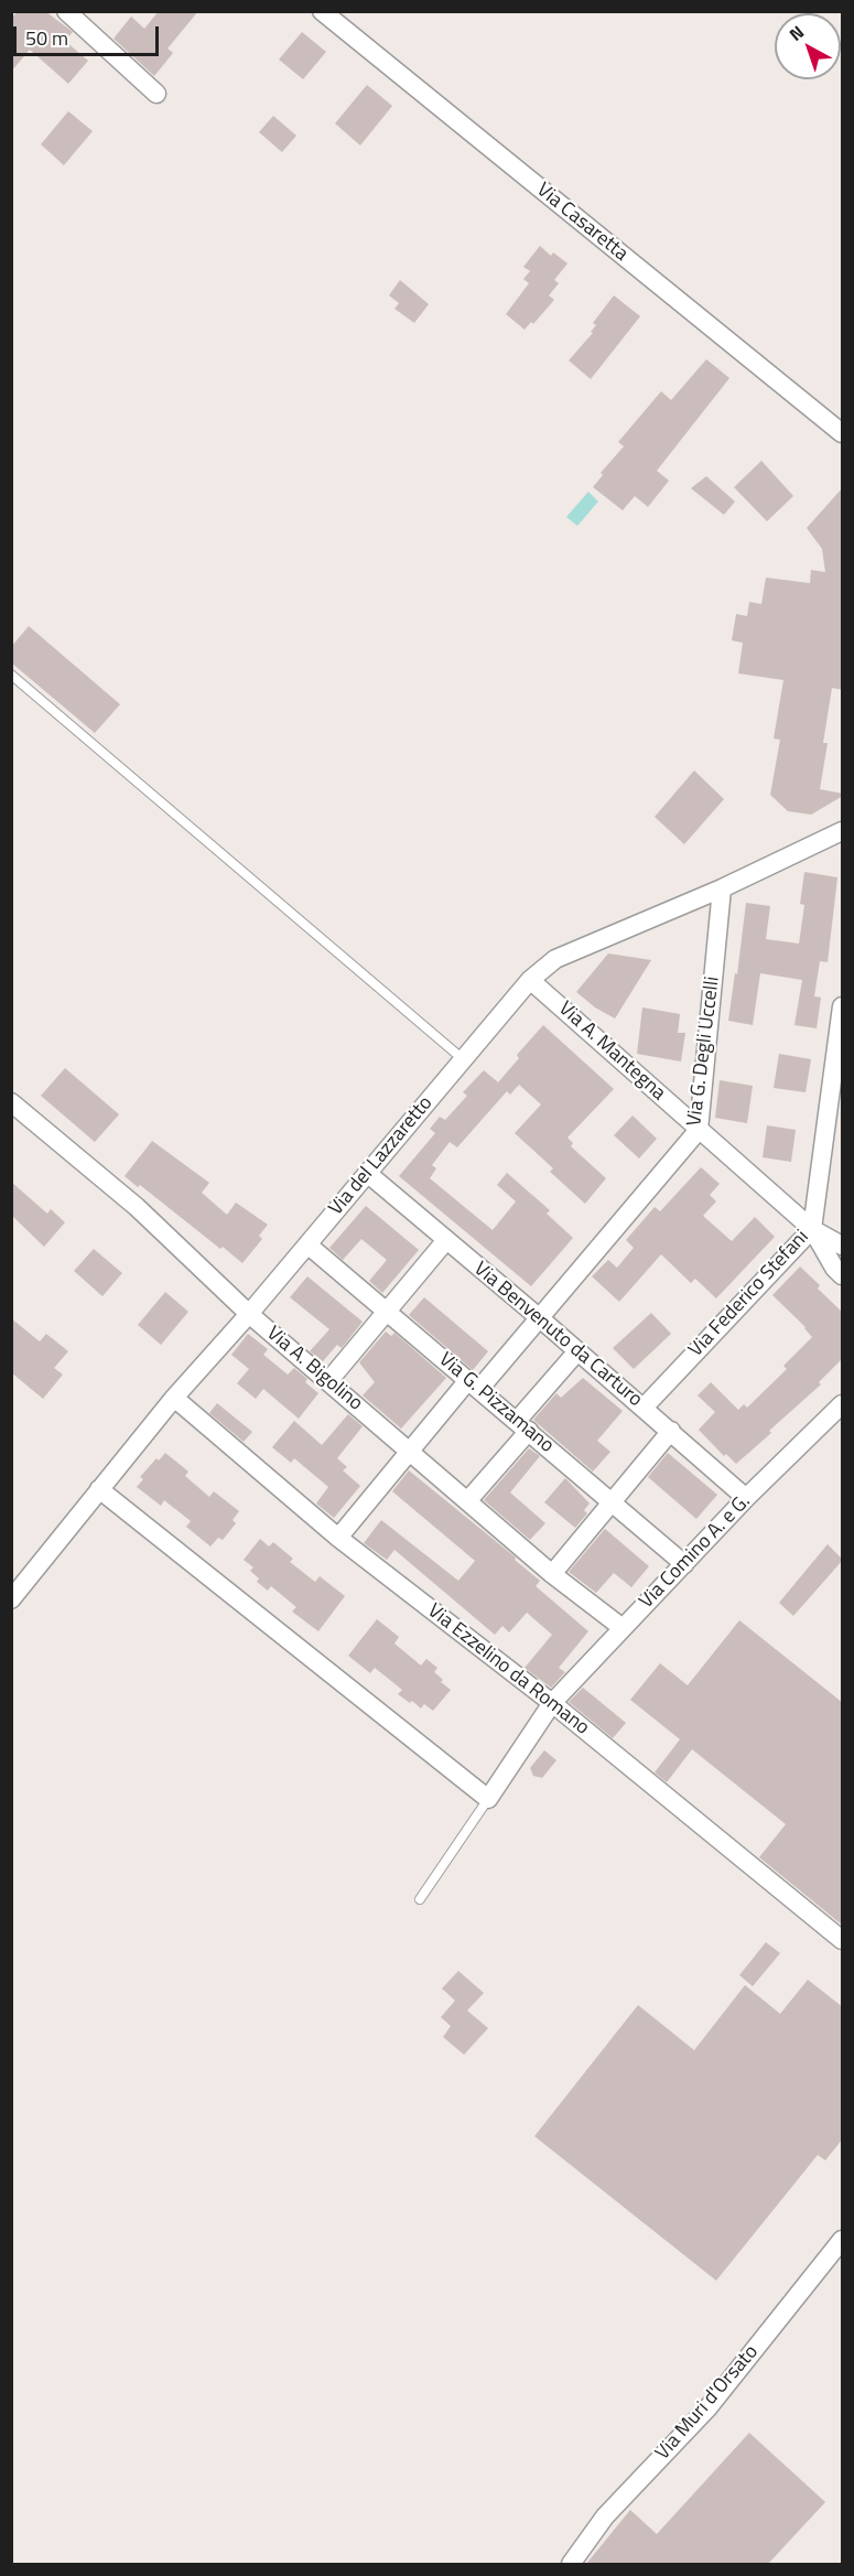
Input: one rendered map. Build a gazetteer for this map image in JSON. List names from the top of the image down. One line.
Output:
{"streets":{"street":["Via Casaretta","Via A. Mantegna","Via G. Degli Uccelli","Via del Lazzaretto","Via Federico Stefani","Via Benvenuto da Carturo","Via A. Bigolino","Via G. Pizzamano","Via Comino A. e G.","Via Ezzelino da Romano","Via Muri d'Orsato"]},"crossings":[["Via A. Mantegna","Via G. Degli Uccelli"],["Via A. Mantegna","Via del Lazzaretto"],["Via A. Mantegna","Via Federico Stefani"],["Via G. Degli Uccelli","Via del Lazzaretto"],["Via G. Degli Uccelli","Via Benvenuto da Carturo"],["Via G. Degli Uccelli","Via A. Bigolino"],["Via G. Degli Uccelli","Via G. Pizzamano"],["Via G. Degli Uccelli","Via Ezzelino da Romano"],["Via del Lazzaretto","Via Benvenuto da Carturo"],["Via del Lazzaretto","Via A. Bigolino"],["Via del Lazzaretto","Via G. Pizzamano"],["Via del Lazzaretto","Via Ezzelino da Romano"],["Via Federico Stefani","Via Benvenuto da Carturo"],["Via Benvenuto da Carturo","Via Comino A. e G."],["Via A. Bigolino","Via Comino A. e G."],["Via G. Pizzamano","Via Comino A. e G."],["Via Comino A. e G.","Via Ezzelino da Romano"]],"scale_bar":"50 m","north":"top left"}
